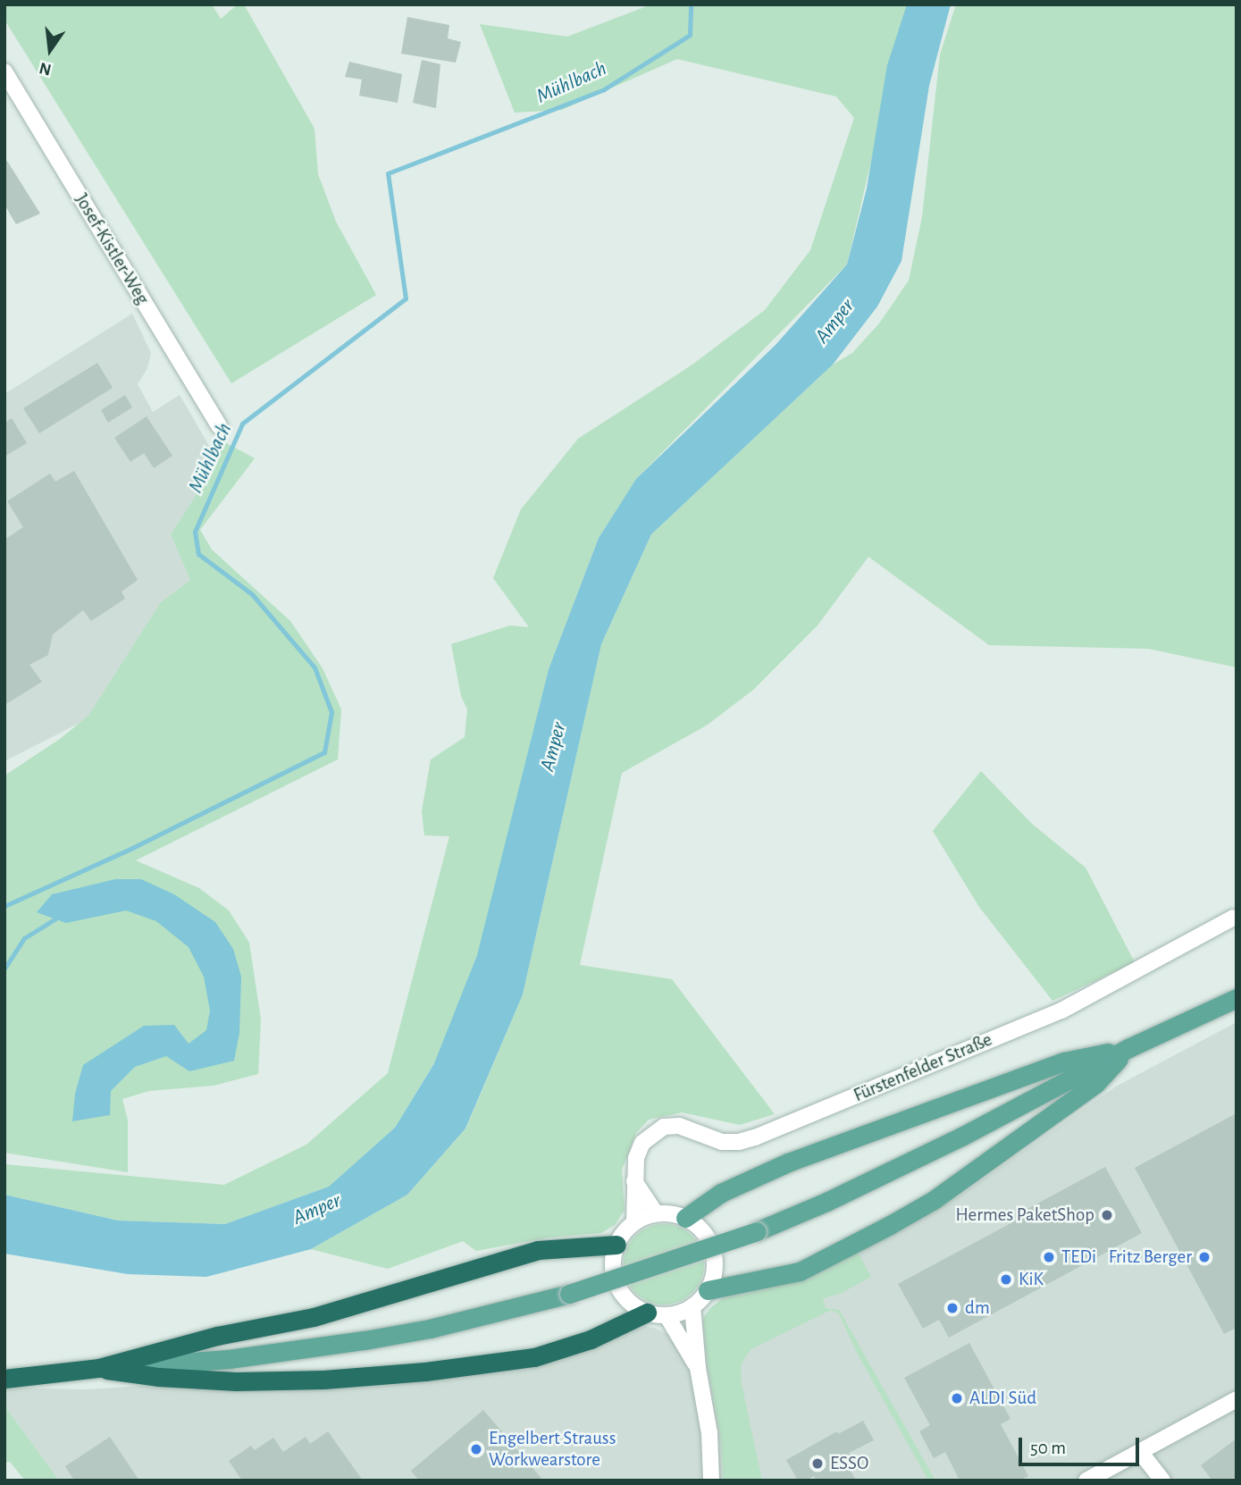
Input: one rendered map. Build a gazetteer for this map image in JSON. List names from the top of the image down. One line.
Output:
{"streets":{"street":["Josef-Kistler-Weg","Fürstenfelder Straße"]},"water":["Mühlbach","Amper"],"places":["Hermes PaketShop","TEDi","Fritz Berger","KiK","dm","ALDI Süd","Engelbert Strauss Workwearstore","ESSO"],"scale_bar":"50 m","north":"bottom"}
